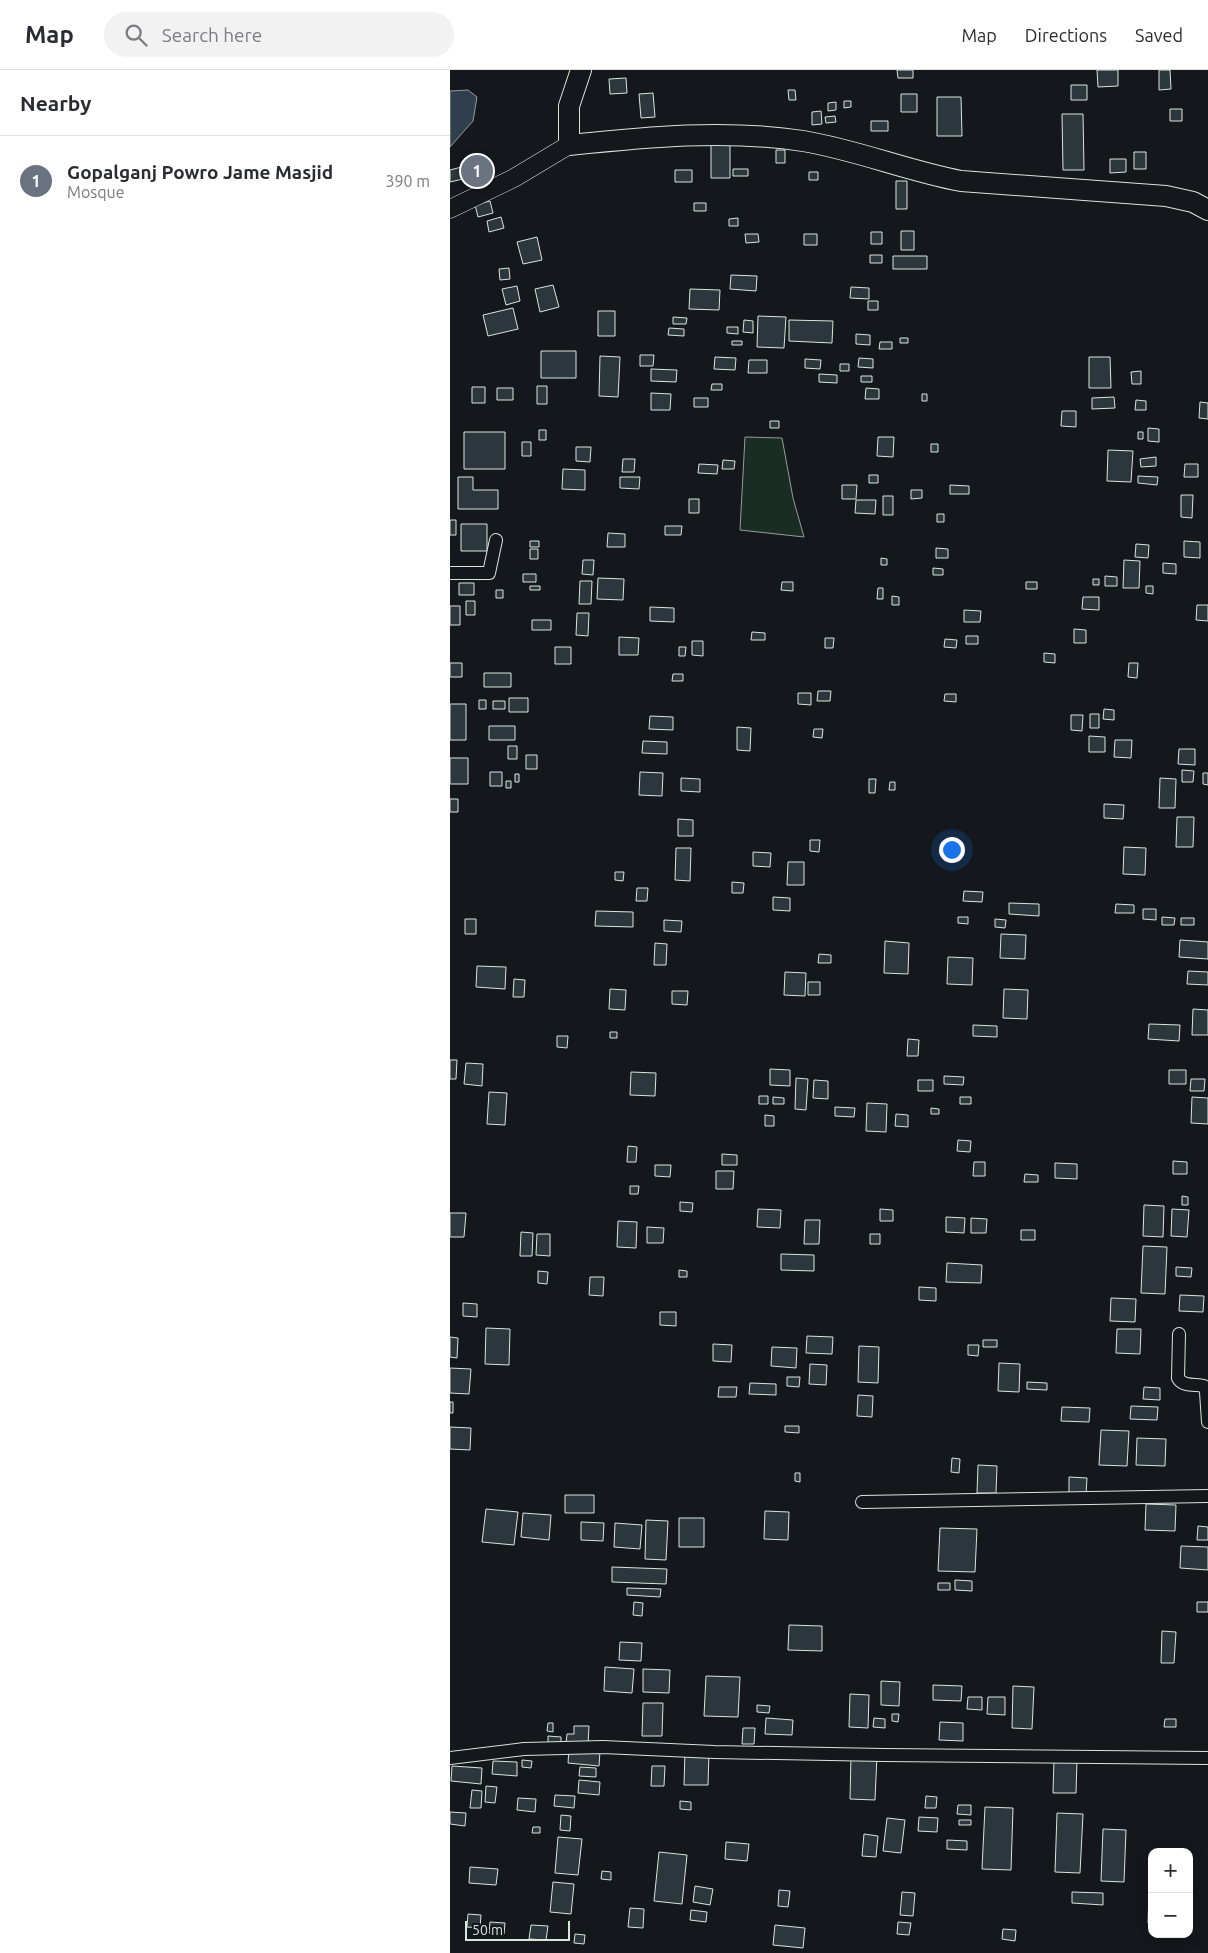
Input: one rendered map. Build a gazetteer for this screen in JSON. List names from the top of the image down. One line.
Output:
{"scale_bar":"50 m","page":{"header":"Map","search":"Search here","nav":["Map","Directions","Saved"],"heading":"Nearby","list":[{"mark":"1","name":"Gopalganj Powro Jame Masjid","note":"Mosque","value":"390 m"}],"pins":"1","map_buttons":["+","−"],"scale":"50 m"}}
